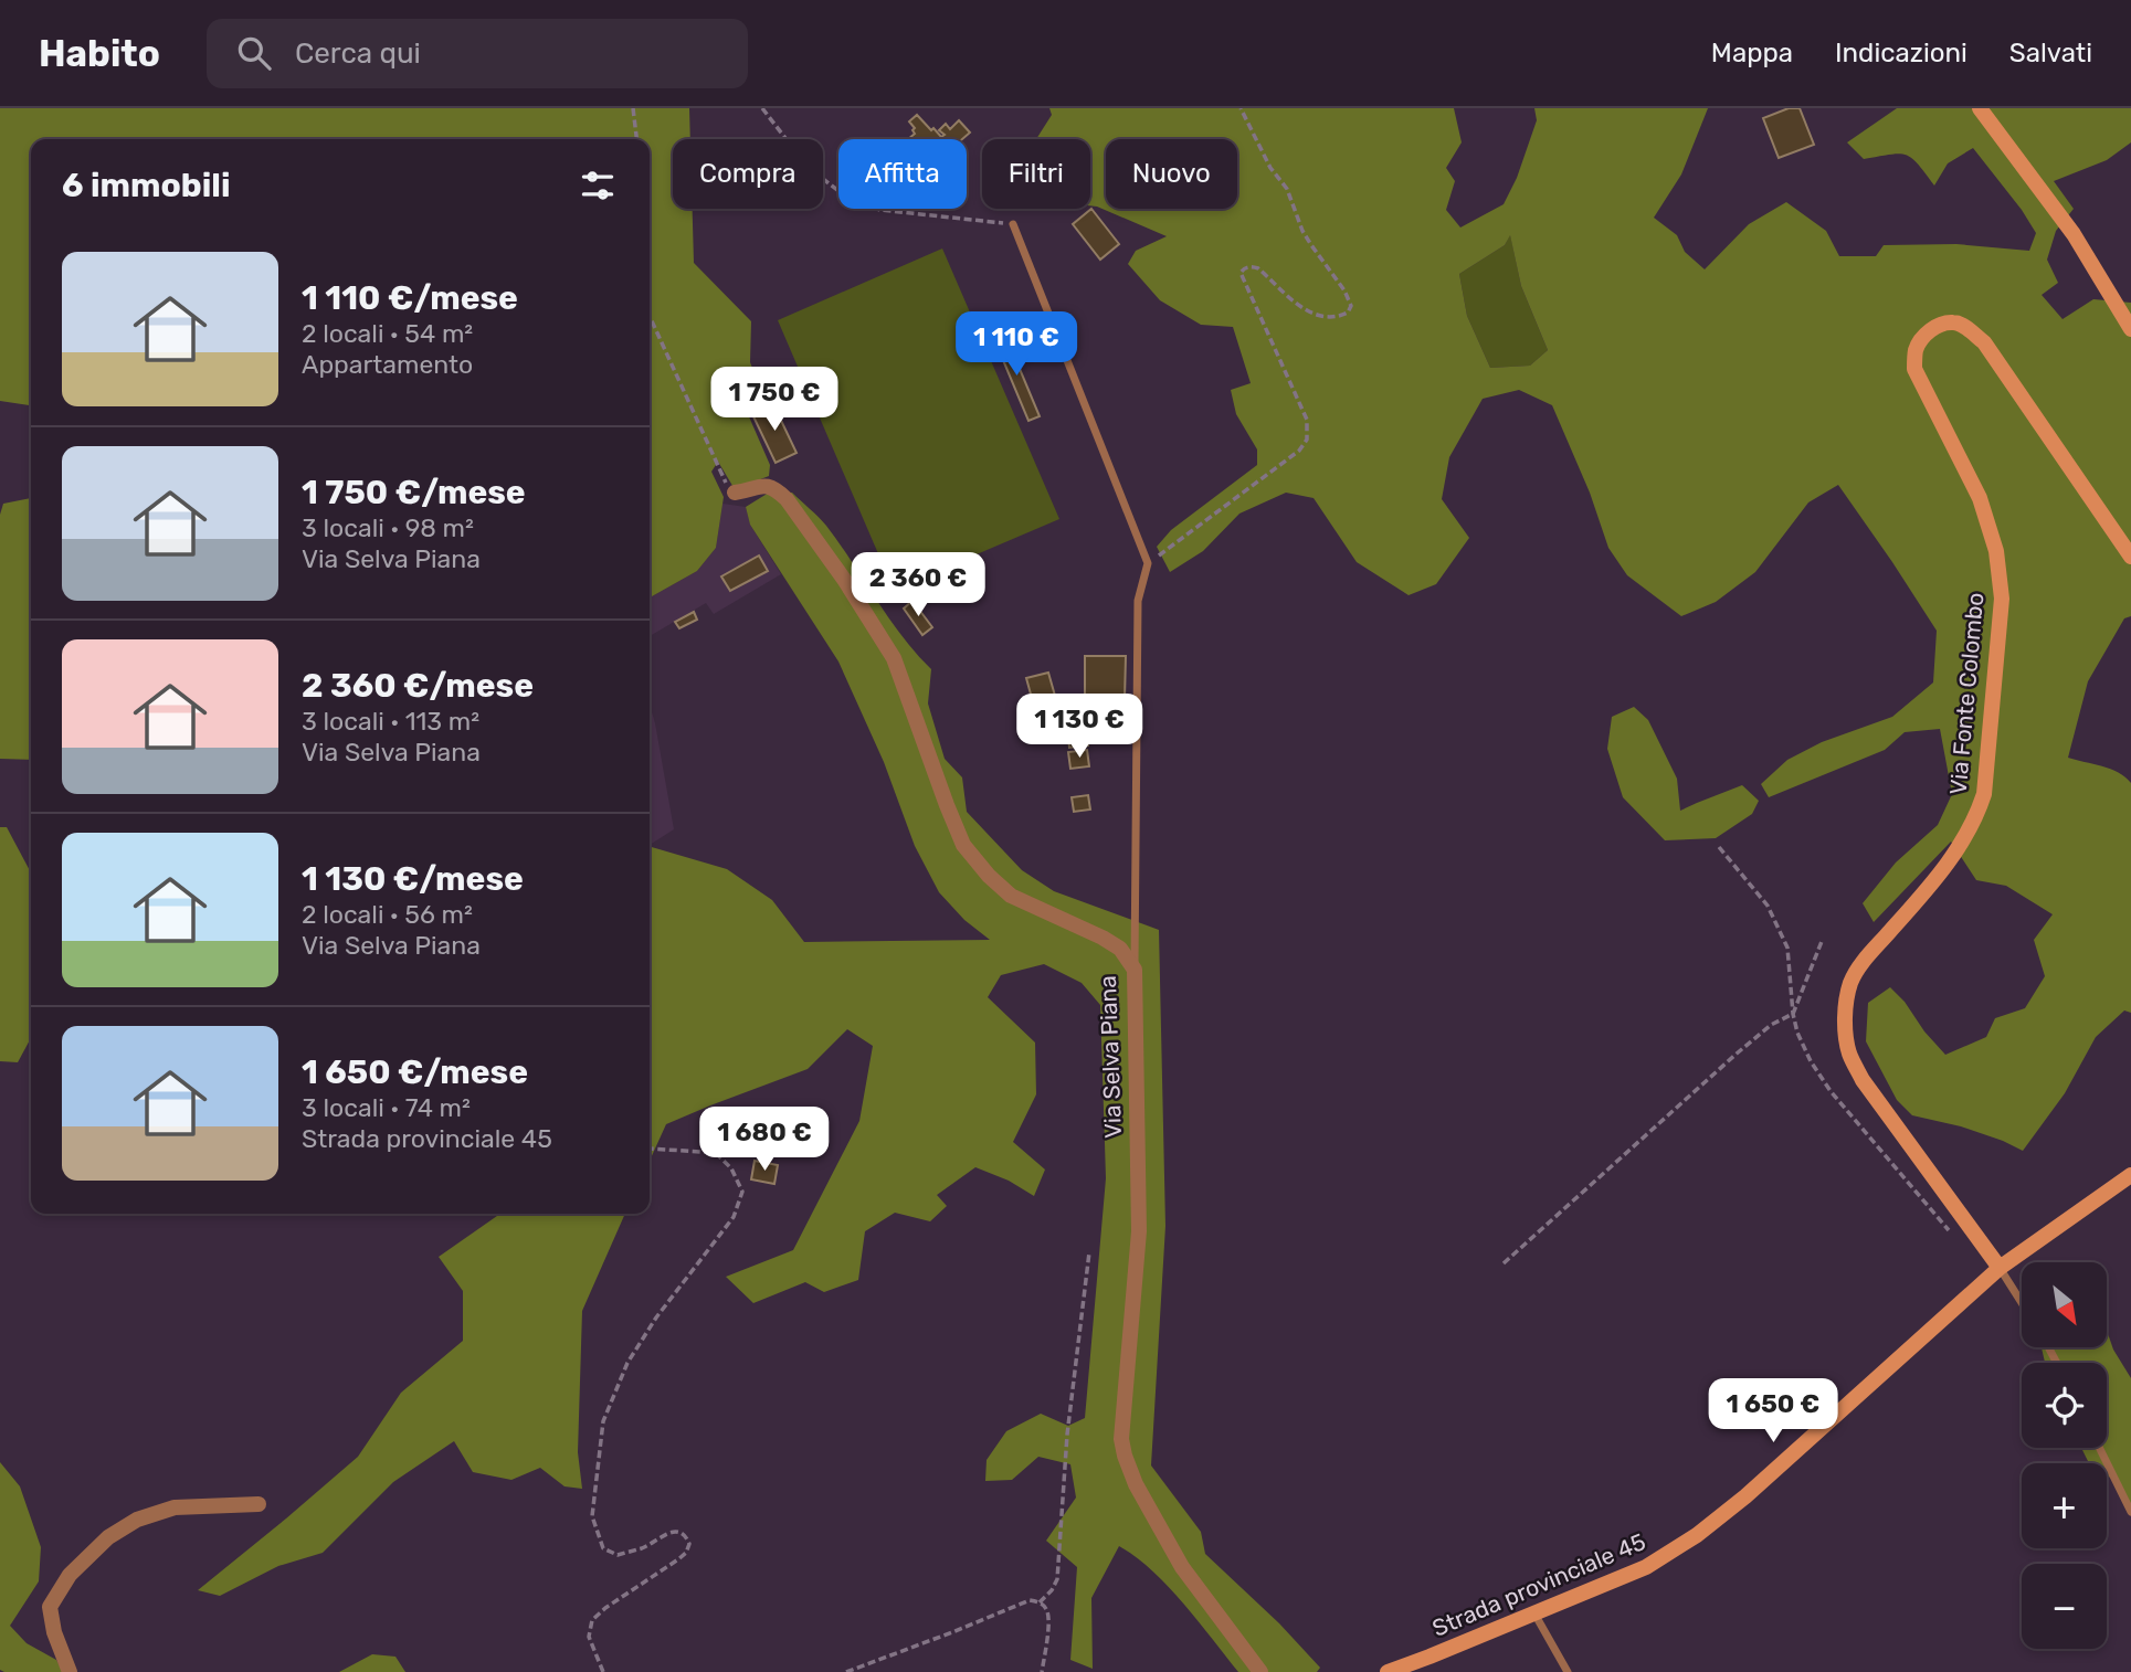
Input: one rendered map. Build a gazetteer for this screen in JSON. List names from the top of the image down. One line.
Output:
{"streets":{"street":["Via Fonte Colombo","Via Selva Piana","Strada provinciale 45"]},"crossings":[["Via Fonte Colombo","Strada provinciale 45"]],"north":"bottom right","page":{"header":"Habito","search":"Cerca qui","nav":["Mappa","Indicazioni","Salvati"],"chip":["Compra","Affitta","Filtri","Nuovo"],"heading":"6 immobili","list":[{"name":"1 110 €/mese","note":"2 locali · 54 m² · Appartamento"},{"name":"1 750 €/mese","note":"3 locali · 98 m² · Via Selva Piana"},{"name":"2 360 €/mese","note":"3 locali · 113 m² · Via Selva Piana"},{"name":"1 130 €/mese","note":"2 locali · 56 m² · Via Selva Piana"},{"name":"1 650 €/mese","note":"3 locali · 74 m² · Strada provinciale 45"}],"price":["1 110 €","1 750 €","2 360 €","1 130 €","1 680 €","1 650 €"],"map_buttons":["+","−"]}}
